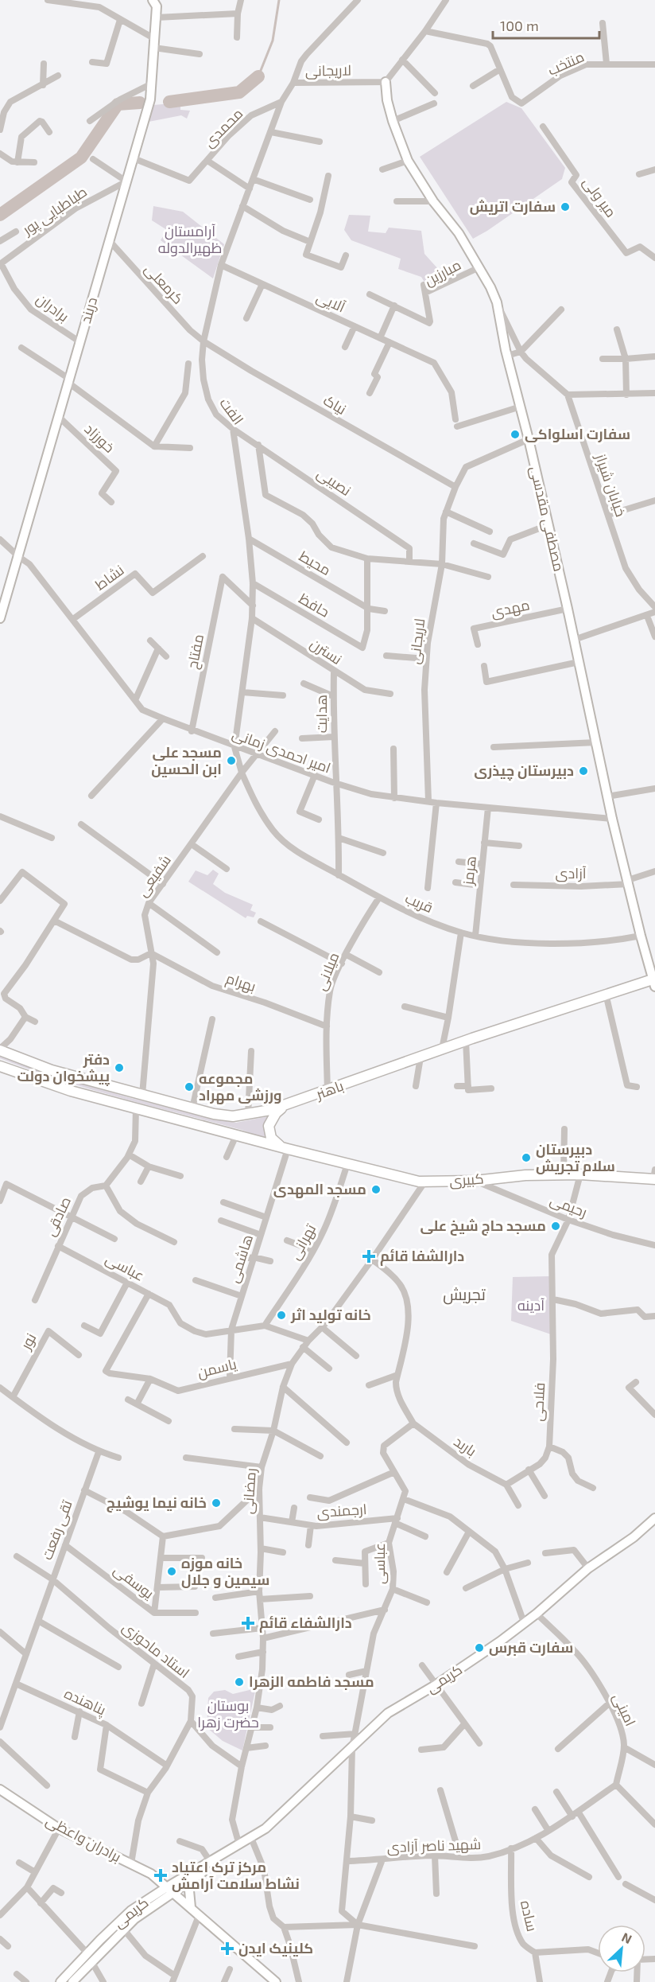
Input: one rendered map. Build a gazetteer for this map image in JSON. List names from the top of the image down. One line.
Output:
{"streets":{"main road":["دربند","مصطفی مقدسی","باهنر","کبیری","کریمی","برادران واعظی"],"street":["منتخب","لاریجانی","محمدی","میر ولی","طباطبایی پور","مبارزین","کرمعلی","آلایی","برادران","نیاک","الفت","خورزاد","نصیبی","خیابان شیراز","محیط","نشاط","حافظ","مهدی","مفتاح","نسترن","هدایت","امیر احمدی زمانی","هرمز","آزادی","شفیعی","قریب","میلانی","بهرام","رحیمی","صادقی","تهرانی","هاشمی","عباسی","نور","یاسمن","فلاحی","باربد","رمضانی","ارجمندی","تقی رفعت","یوسفی","استاد ماحوزی","پناهنده","امینی","شهید ناصر آزادی","ساده"]},"crossings":[["لاریجانی","محمدی"],["لاریجانی","نیاک"],["لاریجانی","الفت"],["لاریجانی","مصطفی مقدسی"],["لاریجانی","امیر احمدی زمانی"],["محمدی","دربند"],["محمدی","الفت"],["طباطبایی پور","برادران"],["طباطبایی پور","دربند"],["مبارزین","مصطفی مقدسی"],["کرمعلی","دربند"],["کرمعلی","نیاک"],["کرمعلی","الفت"],["آلایی","الفت"],["برادران","دربند"],["دربند","خورزاد"],["دربند","امیر احمدی زمانی"],["نیاک","الفت"],["الفت","نصیبی"],["الفت","محیط"],["الفت","حافظ"],["الفت","مفتاح"],["الفت","نسترن"],["الفت","امیر احمدی زمانی"],["مصطفی مقدسی","مهدی"],["مصطفی مقدسی","امیر احمدی زمانی"],["مصطفی مقدسی","آزادی"],["مصطفی مقدسی","قریب"],["مصطفی مقدسی","باهنر"],["محیط","حافظ"],["نشاط","امیر احمدی زمانی"],["مفتاح","امیر احمدی زمانی"],["نسترن","هدایت"],["هدایت","امیر احمدی زمانی"],["هدایت","قریب"],["امیر احمدی زمانی","هرمز"],["امیر احمدی زمانی","شفیعی"],["هرمز","قریب"],["شفیعی","قریب"],["شفیعی","بهرام"],["شفیعی","باهنر"],["قریب","میلانی"],["میلانی","بهرام"],["میلانی","باهنر"],["کبیری","رحیمی"],["کبیری","تهرانی"],["کبیری","هاشمی"],["کبیری","فلاحی"],["کبیری","رمضانی"],["رحیمی","فلاحی"],["صادقی","عباسی"],["تهرانی","عباسی"],["هاشمی","عباسی"],["هاشمی","یاسمن"],["عباسی","یاسمن"],["عباسی","رمضانی"],["عباسی","ارجمندی"],["عباسی","کریمی"],["عباسی","شهید ناصر آزادی"],["یاسمن","رمضانی"],["رمضانی","ارجمندی"],["رمضانی","کریمی"],["تقی رفعت","یوسفی"],["تقی رفعت","استاد ماحوزی"],["تقی رفعت","پناهنده"],["استاد ماحوزی","پناهنده"],["استاد ماحوزی","برادران واعظی"],["کریمی","امینی"],["کریمی","برادران واعظی"],["امینی","شهید ناصر آزادی"],["شهید ناصر آزادی","ساده"]],"districts":["تجریش"],"parks":["آرامستان ظهیرالدوله","آدینه","بوستان حضرت زهرا"],"places":{"other":["سفارت اتریش","سفارت اسلواکی","مسجد علی ابن الحسین","دبیرستان چیذری","دفتر پیشخوان دولت","مجموعه ورزشی مهراد","دبیرستان سلام تجریش","مسجد المهدی","مسجد حاج شیخ علی","خانه تولید اثر","خانه نیما یوشیج","خانه موزه سیمین و جلال","سفارت قبرس","مسجد فاطمه الزهرا"],"health":["دارالشفا قائم","دارالشفاء قائم","مرکز ترک اعتیاد نشاط سلامت آرامش","کلینیک ایدن"]},"scale_bar":"100 m","north":"top right"}
